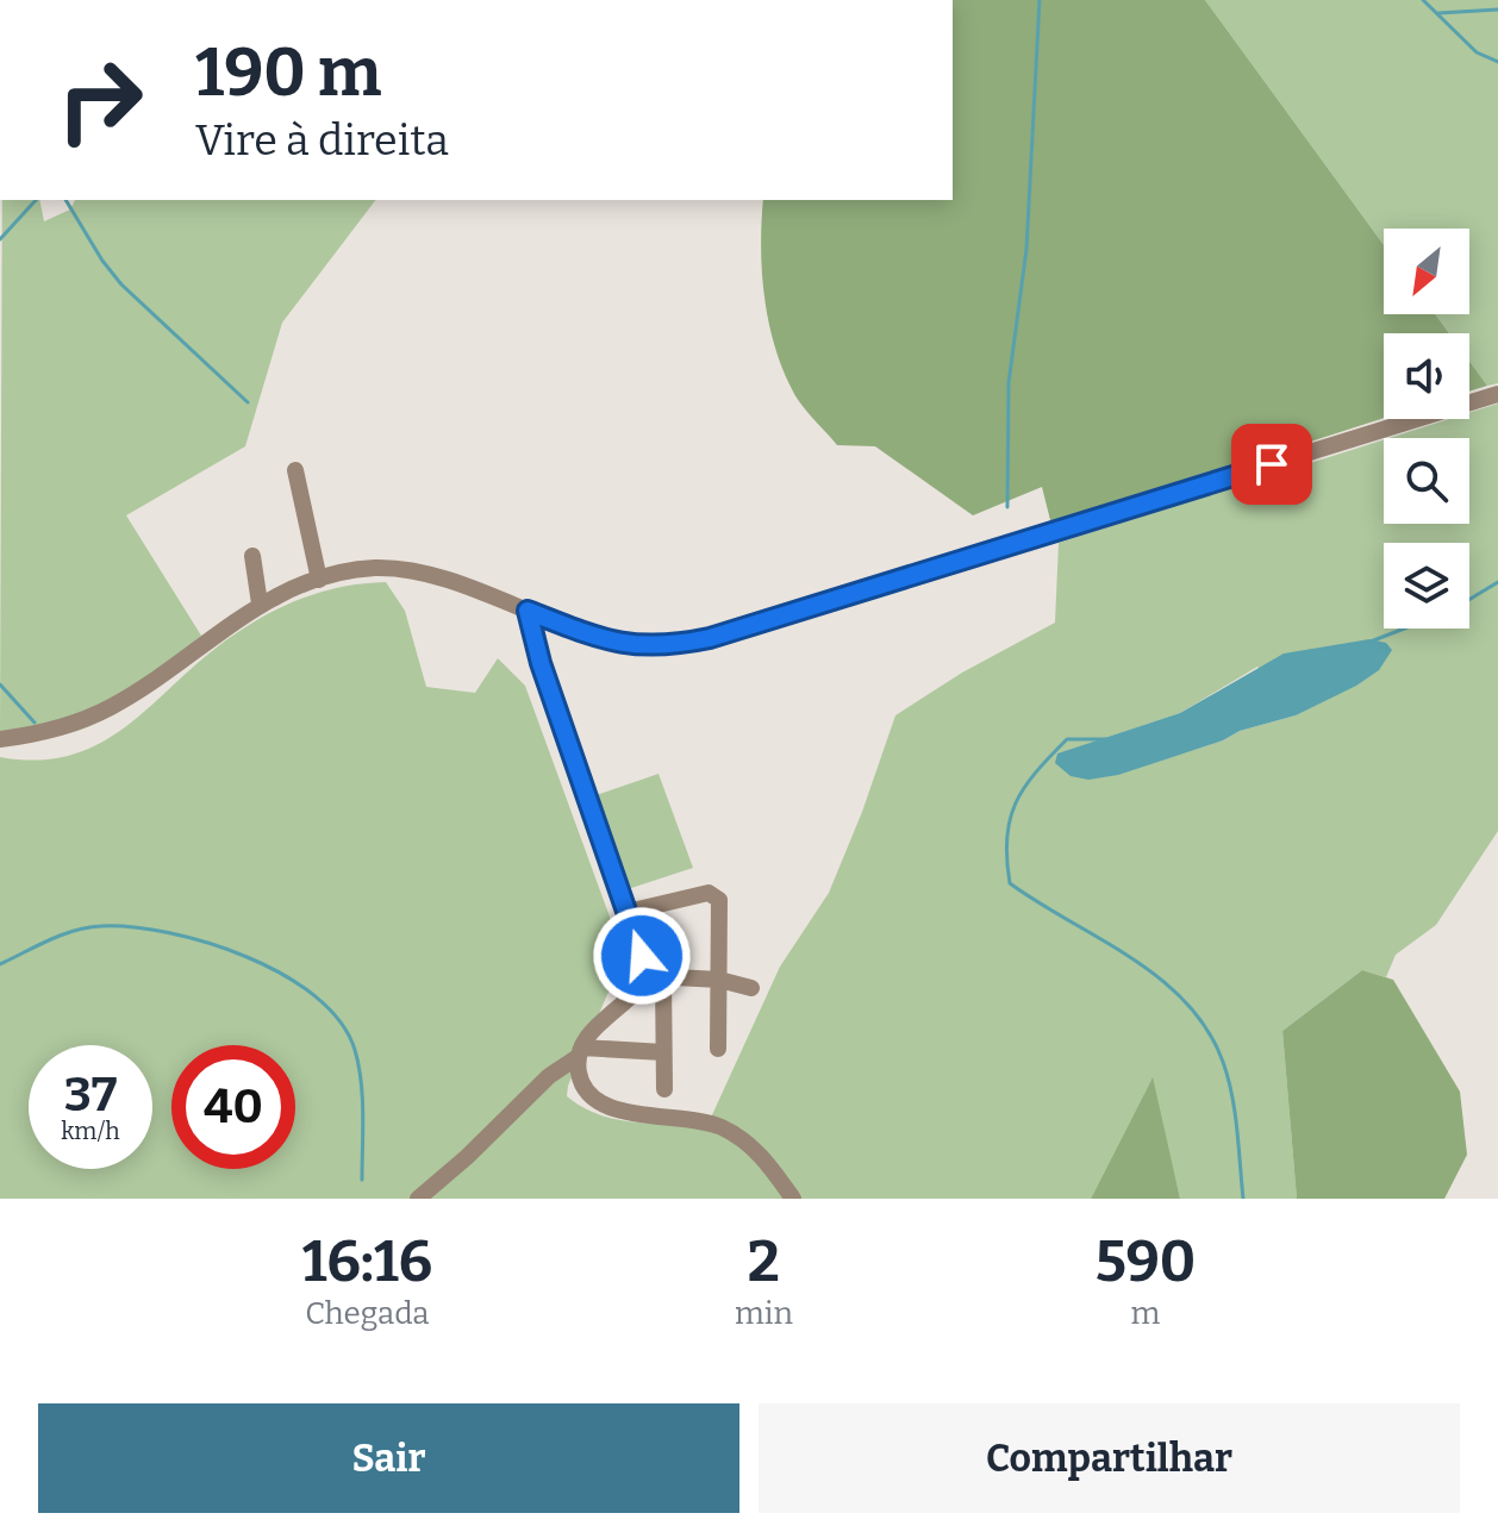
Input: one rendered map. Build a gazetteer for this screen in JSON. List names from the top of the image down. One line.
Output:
{"north":"bottom left","page":{"turn":["190 m","Vire à direita"],"speed":"37 km/h","limit":"40","eta":["16:16","Chegada","2","min","590","m"],"buttons":["Sair","Compartilhar"]}}
